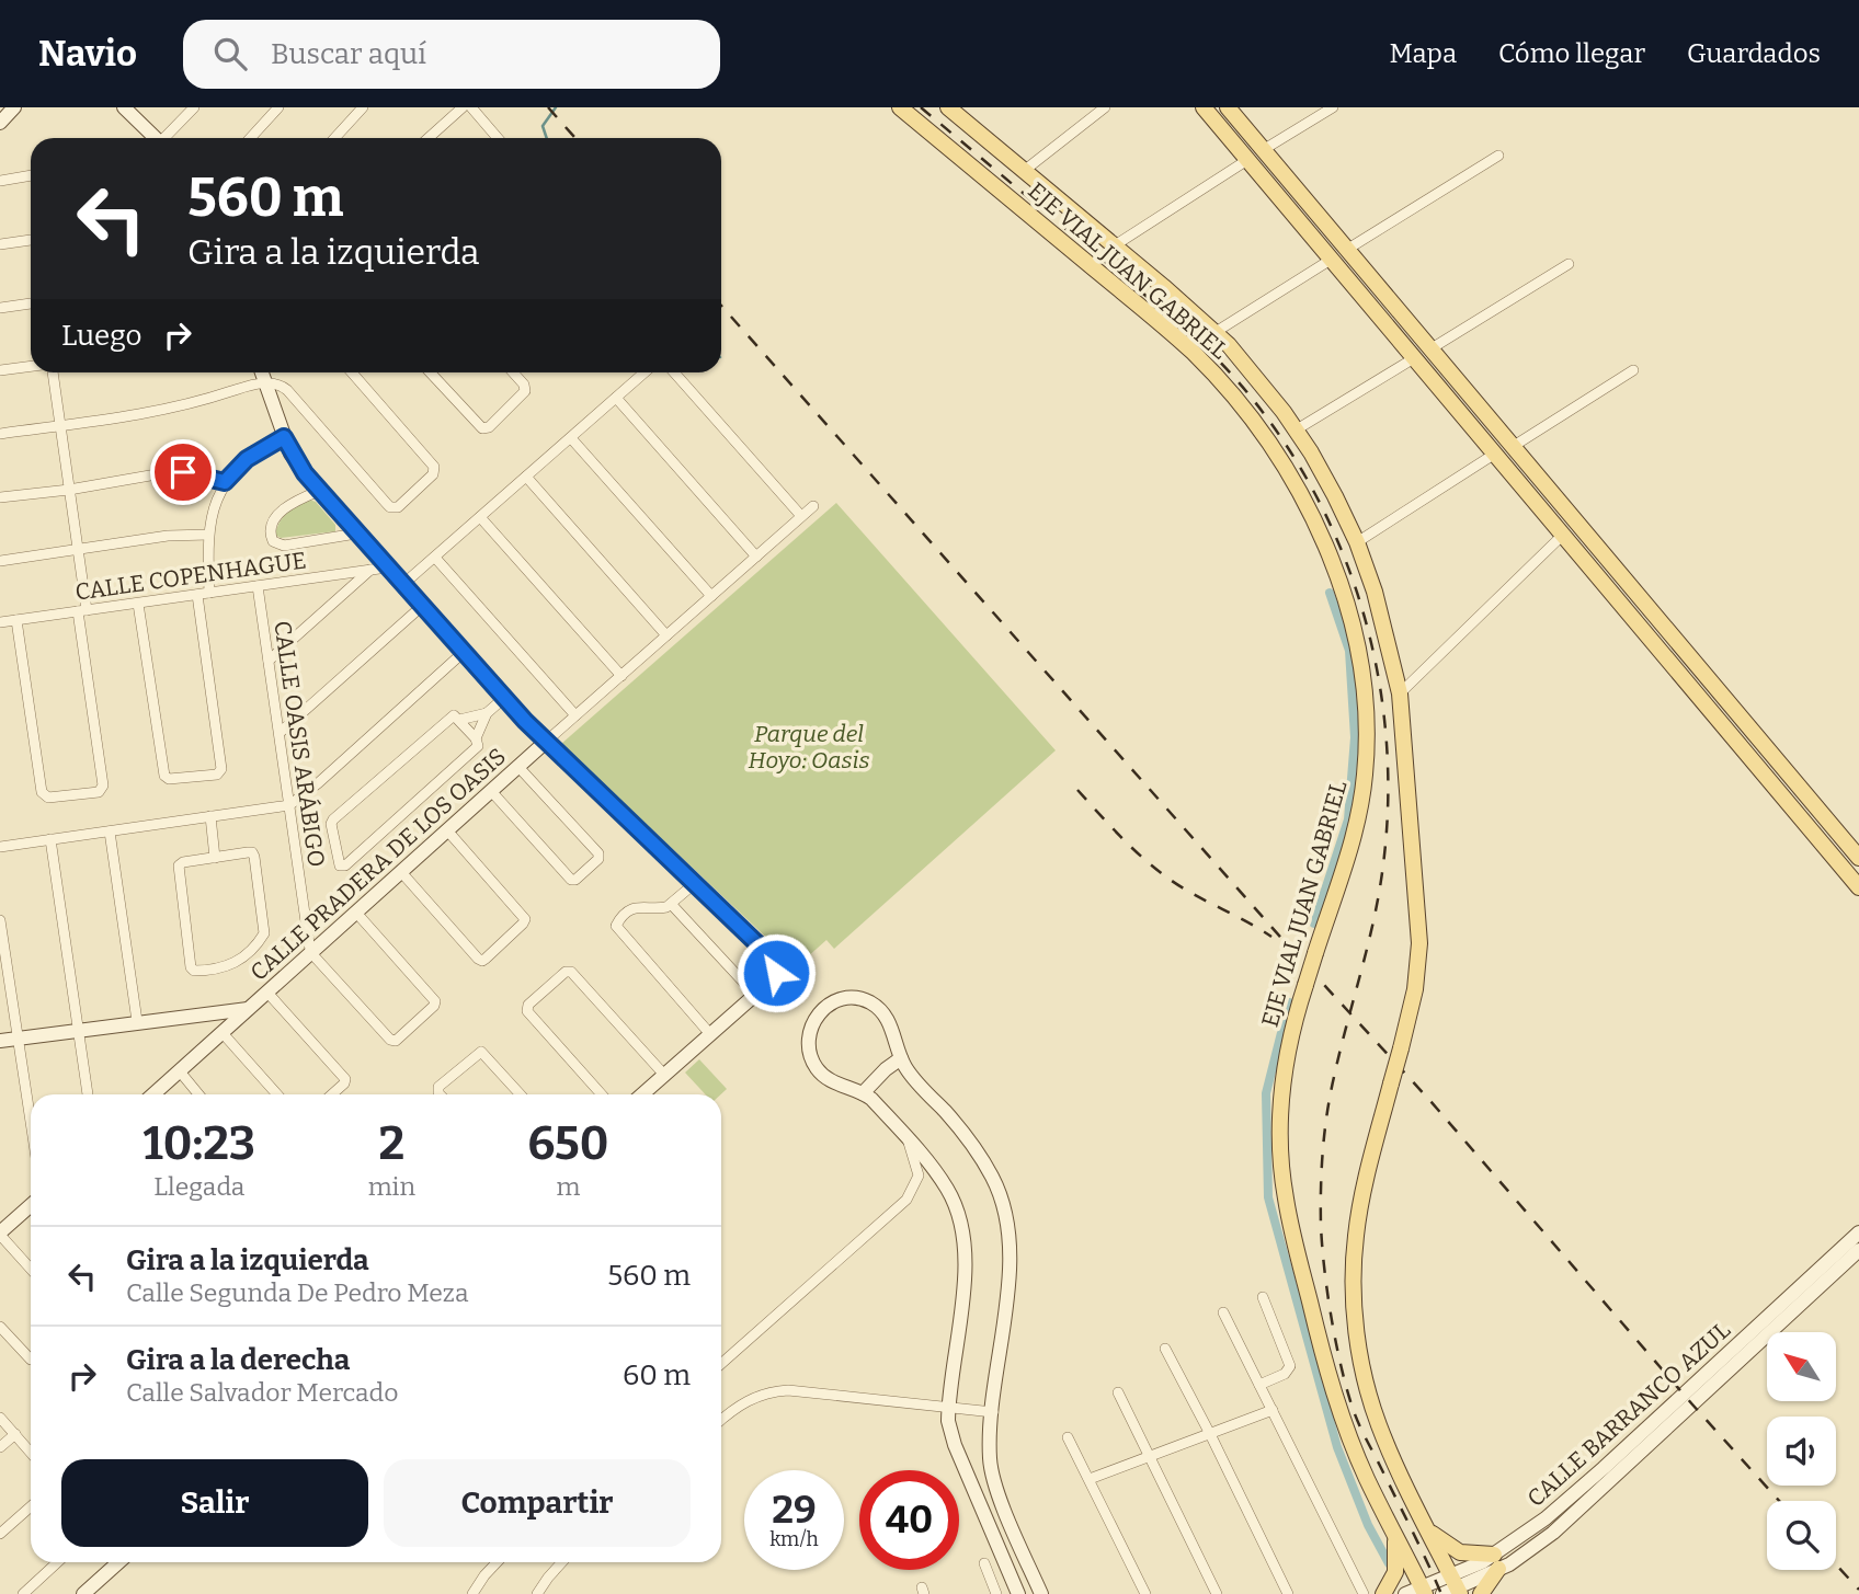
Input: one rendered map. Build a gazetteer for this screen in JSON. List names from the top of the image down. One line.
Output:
{"streets":{"main road":["EJE VIAL JUAN GABRIEL"],"street":["CALLE COPENHAGUE","CALLE OASIS ARÁBIGO","CALLE PRADERA DE LOS OASIS","CALLE BARRANCO AZUL"]},"crossings":[["EJE VIAL JUAN GABRIEL","CALLE BARRANCO AZUL"],["CALLE COPENHAGUE","CALLE OASIS ARÁBIGO"],["CALLE OASIS ARÁBIGO","CALLE PRADERA DE LOS OASIS"]],"parks":["Parque del Hoyo: Oasis"],"north":"top left","page":{"header":"Navio","search":"Buscar aquí","nav":["Mapa","Cómo llegar","Guardados"],"turn":["560 m","Gira a la izquierda"],"then":"Luego","eta":["10:23","Llegada","2","min","650","m"],"list":[{"name":"Gira a la izquierda","note":"Calle Segunda De Pedro Meza","value":"560 m"},{"name":"Gira a la derecha","note":"Calle Salvador Mercado","value":"60 m"}],"buttons":["Salir","Compartir"],"speed":"29 km/h","limit":"40"}}
